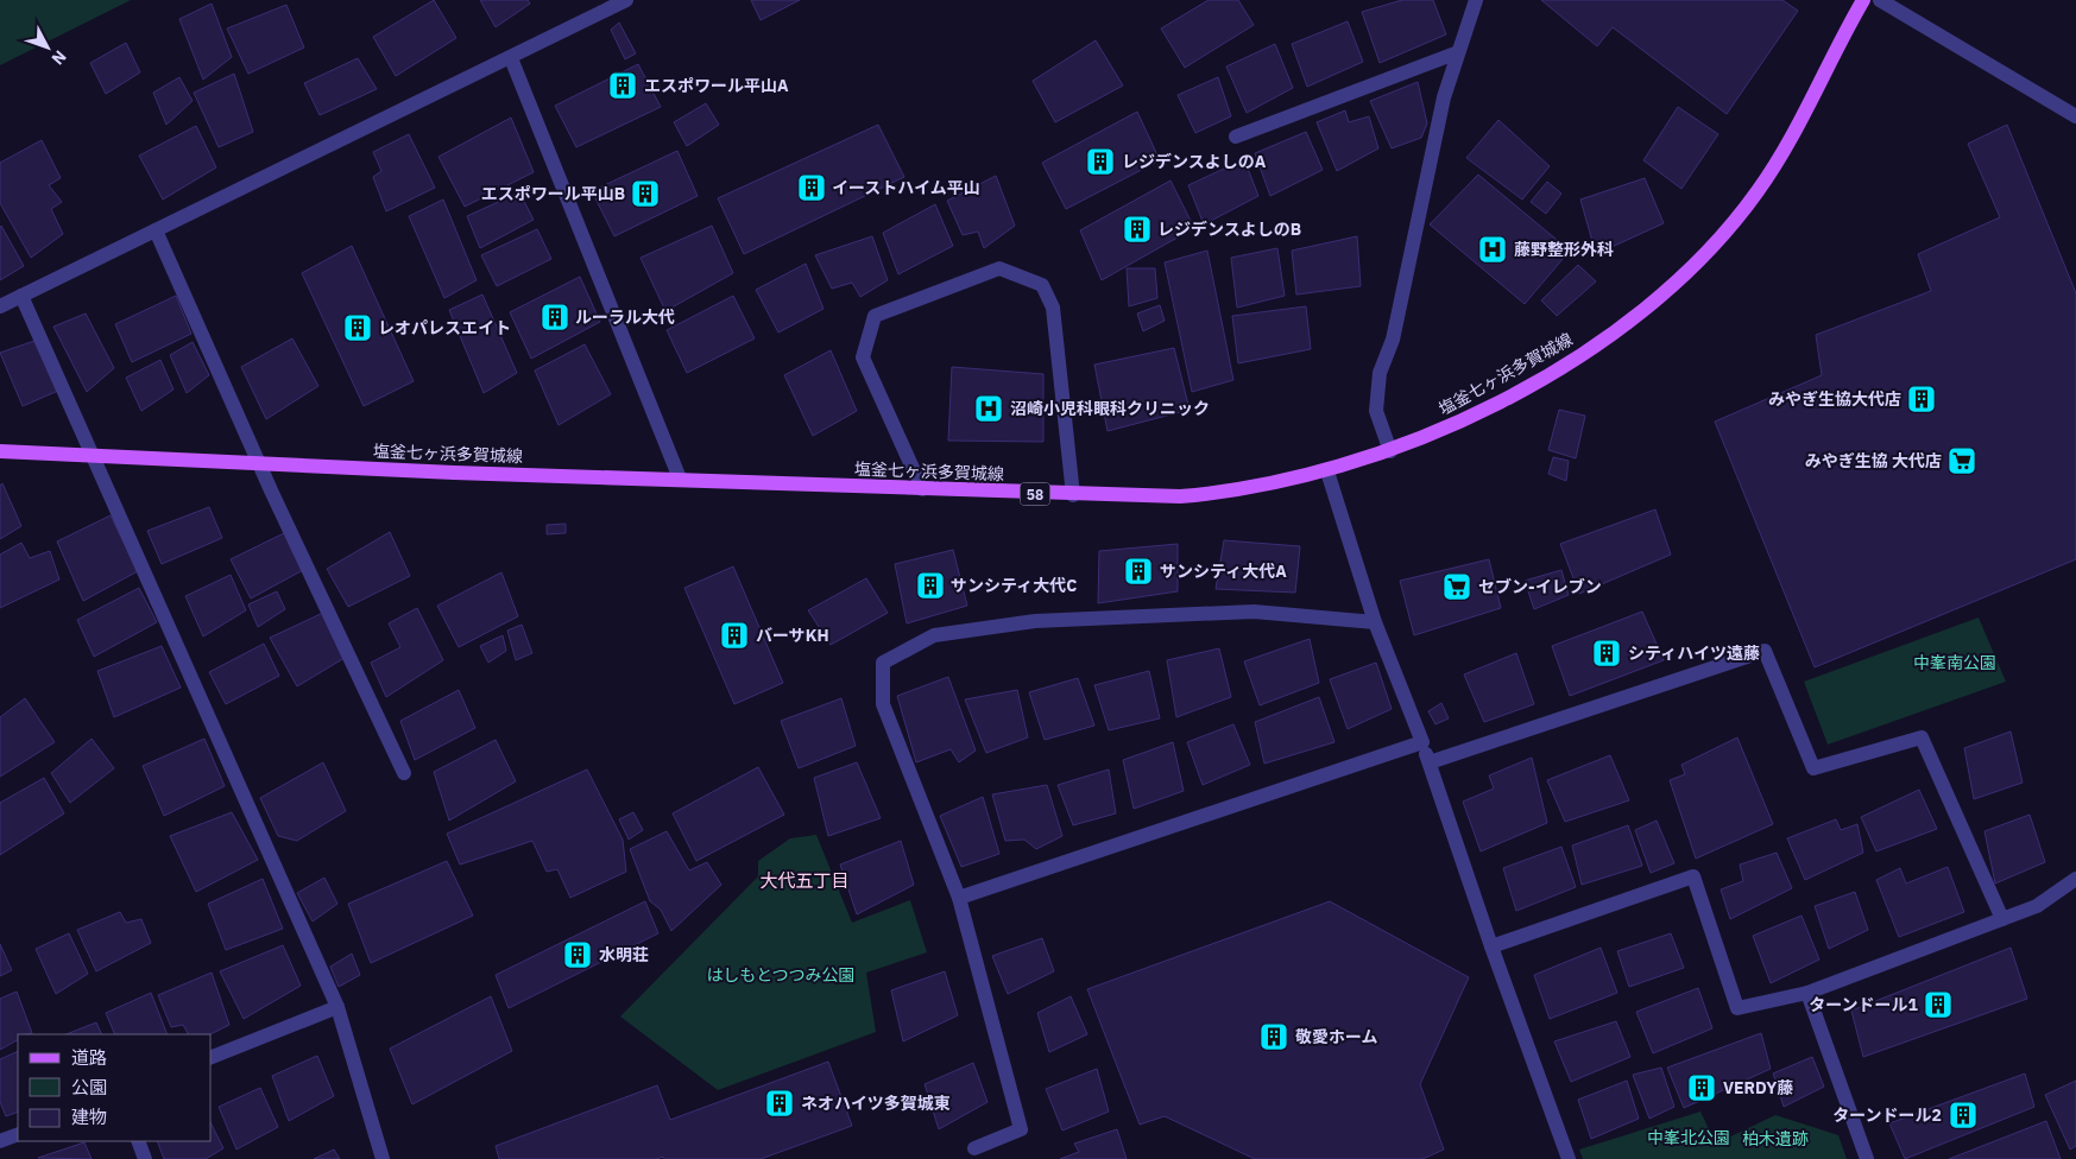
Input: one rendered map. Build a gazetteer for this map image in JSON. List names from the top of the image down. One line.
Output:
{"streets":{"main road":["塩釜七ヶ浜多賀城線","58"]},"districts":["大代五丁目"],"parks":["中峯南公園","はしもとつつみ公園","中峯北公園","柏木遺跡"],"places":{"building":["エスポワール平山A","レジデンスよしのA","イーストハイム平山","エスポワール平山B","レジデンスよしのB","ルーラル大代","レオパレスエイト","みやぎ生協大代店","サンシティ大代A","サンシティ大代C","バーサKH","シティハイツ遠藤","水明荘","ターンドール1","敬愛ホーム","VERDY藤","ネオハイツ多賀城東","ターンドール2"],"hospital":["藤野整形外科","沼崎小児科眼科クリニック"],"supermarket":["みやぎ生協 大代店","セブン-イレブン"]},"legend":["道路","公園","建物"],"north":"bottom right"}
